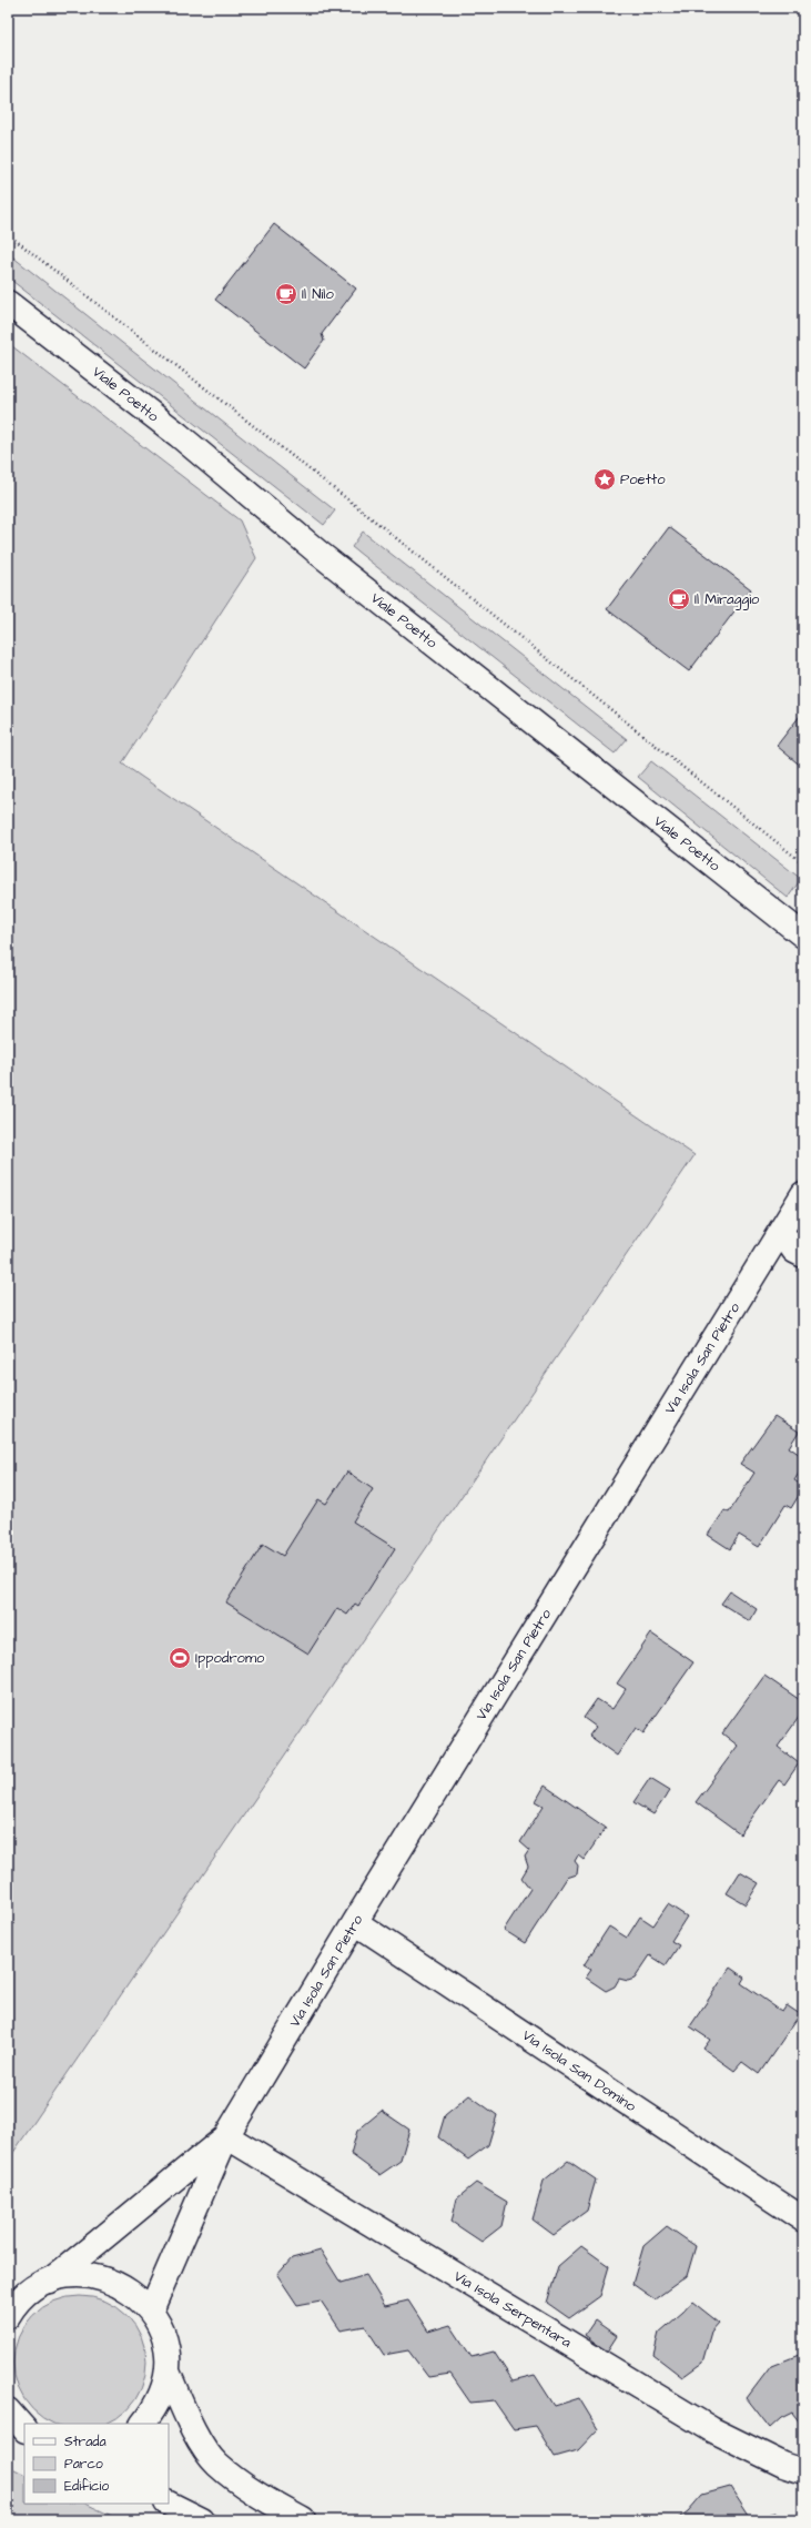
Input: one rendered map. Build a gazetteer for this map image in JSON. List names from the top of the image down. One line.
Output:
{"streets":{"street":["Viale Poetto","Via Isola San Pietro","Via Isola San Domino","Via Isola Serpentara"]},"crossings":[["Via Isola San Pietro","Via Isola San Domino"],["Via Isola San Pietro","Via Isola Serpentara"]],"places":{"cafe":["Il Nilo","Il Miraggio"],"place":["Poetto"],"sports":["Ippodromo"]},"legend":["Strada","Parco","Edificio"]}
